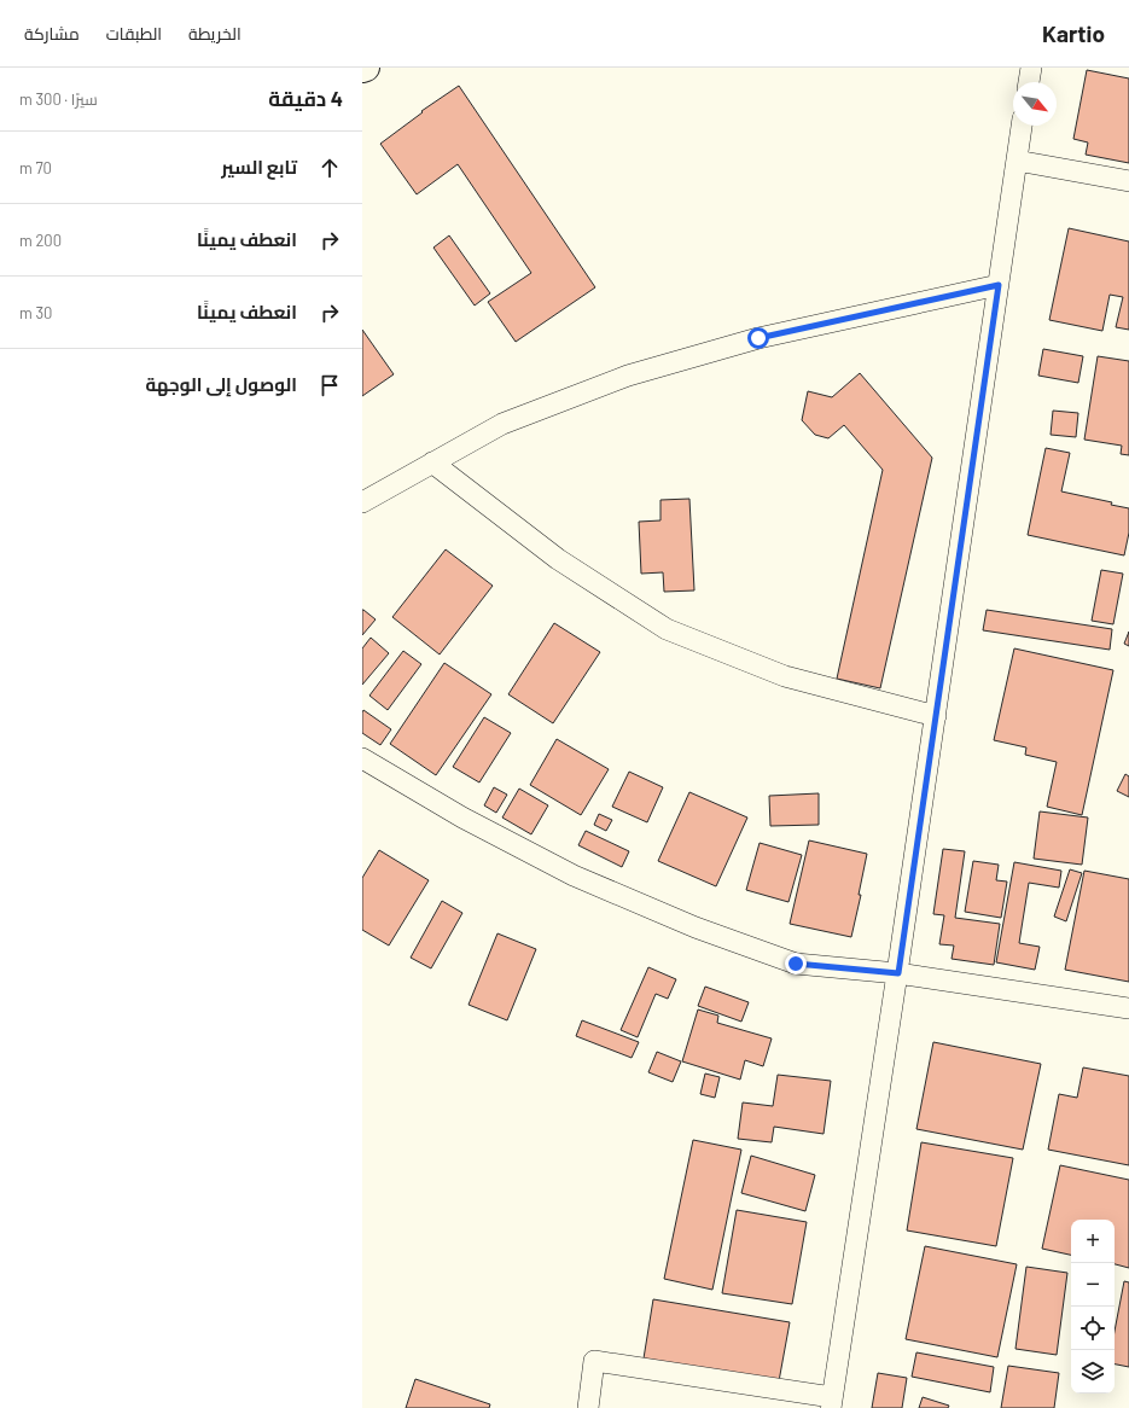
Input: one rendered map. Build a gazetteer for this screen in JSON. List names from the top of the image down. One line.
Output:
{"north":"bottom right","page":{"header":"Kartio","nav":["الخريطة","الطبقات","مشاركة"],"heading":["4 دقيقة","سيرًا · 300 m"],"list":[["تابع السير","70 m"],["انعطف يمينًا","200 m"],["انعطف يمينًا","30 m"],"الوصول إلى الوجهة"],"map_buttons":["+","−"]}}
